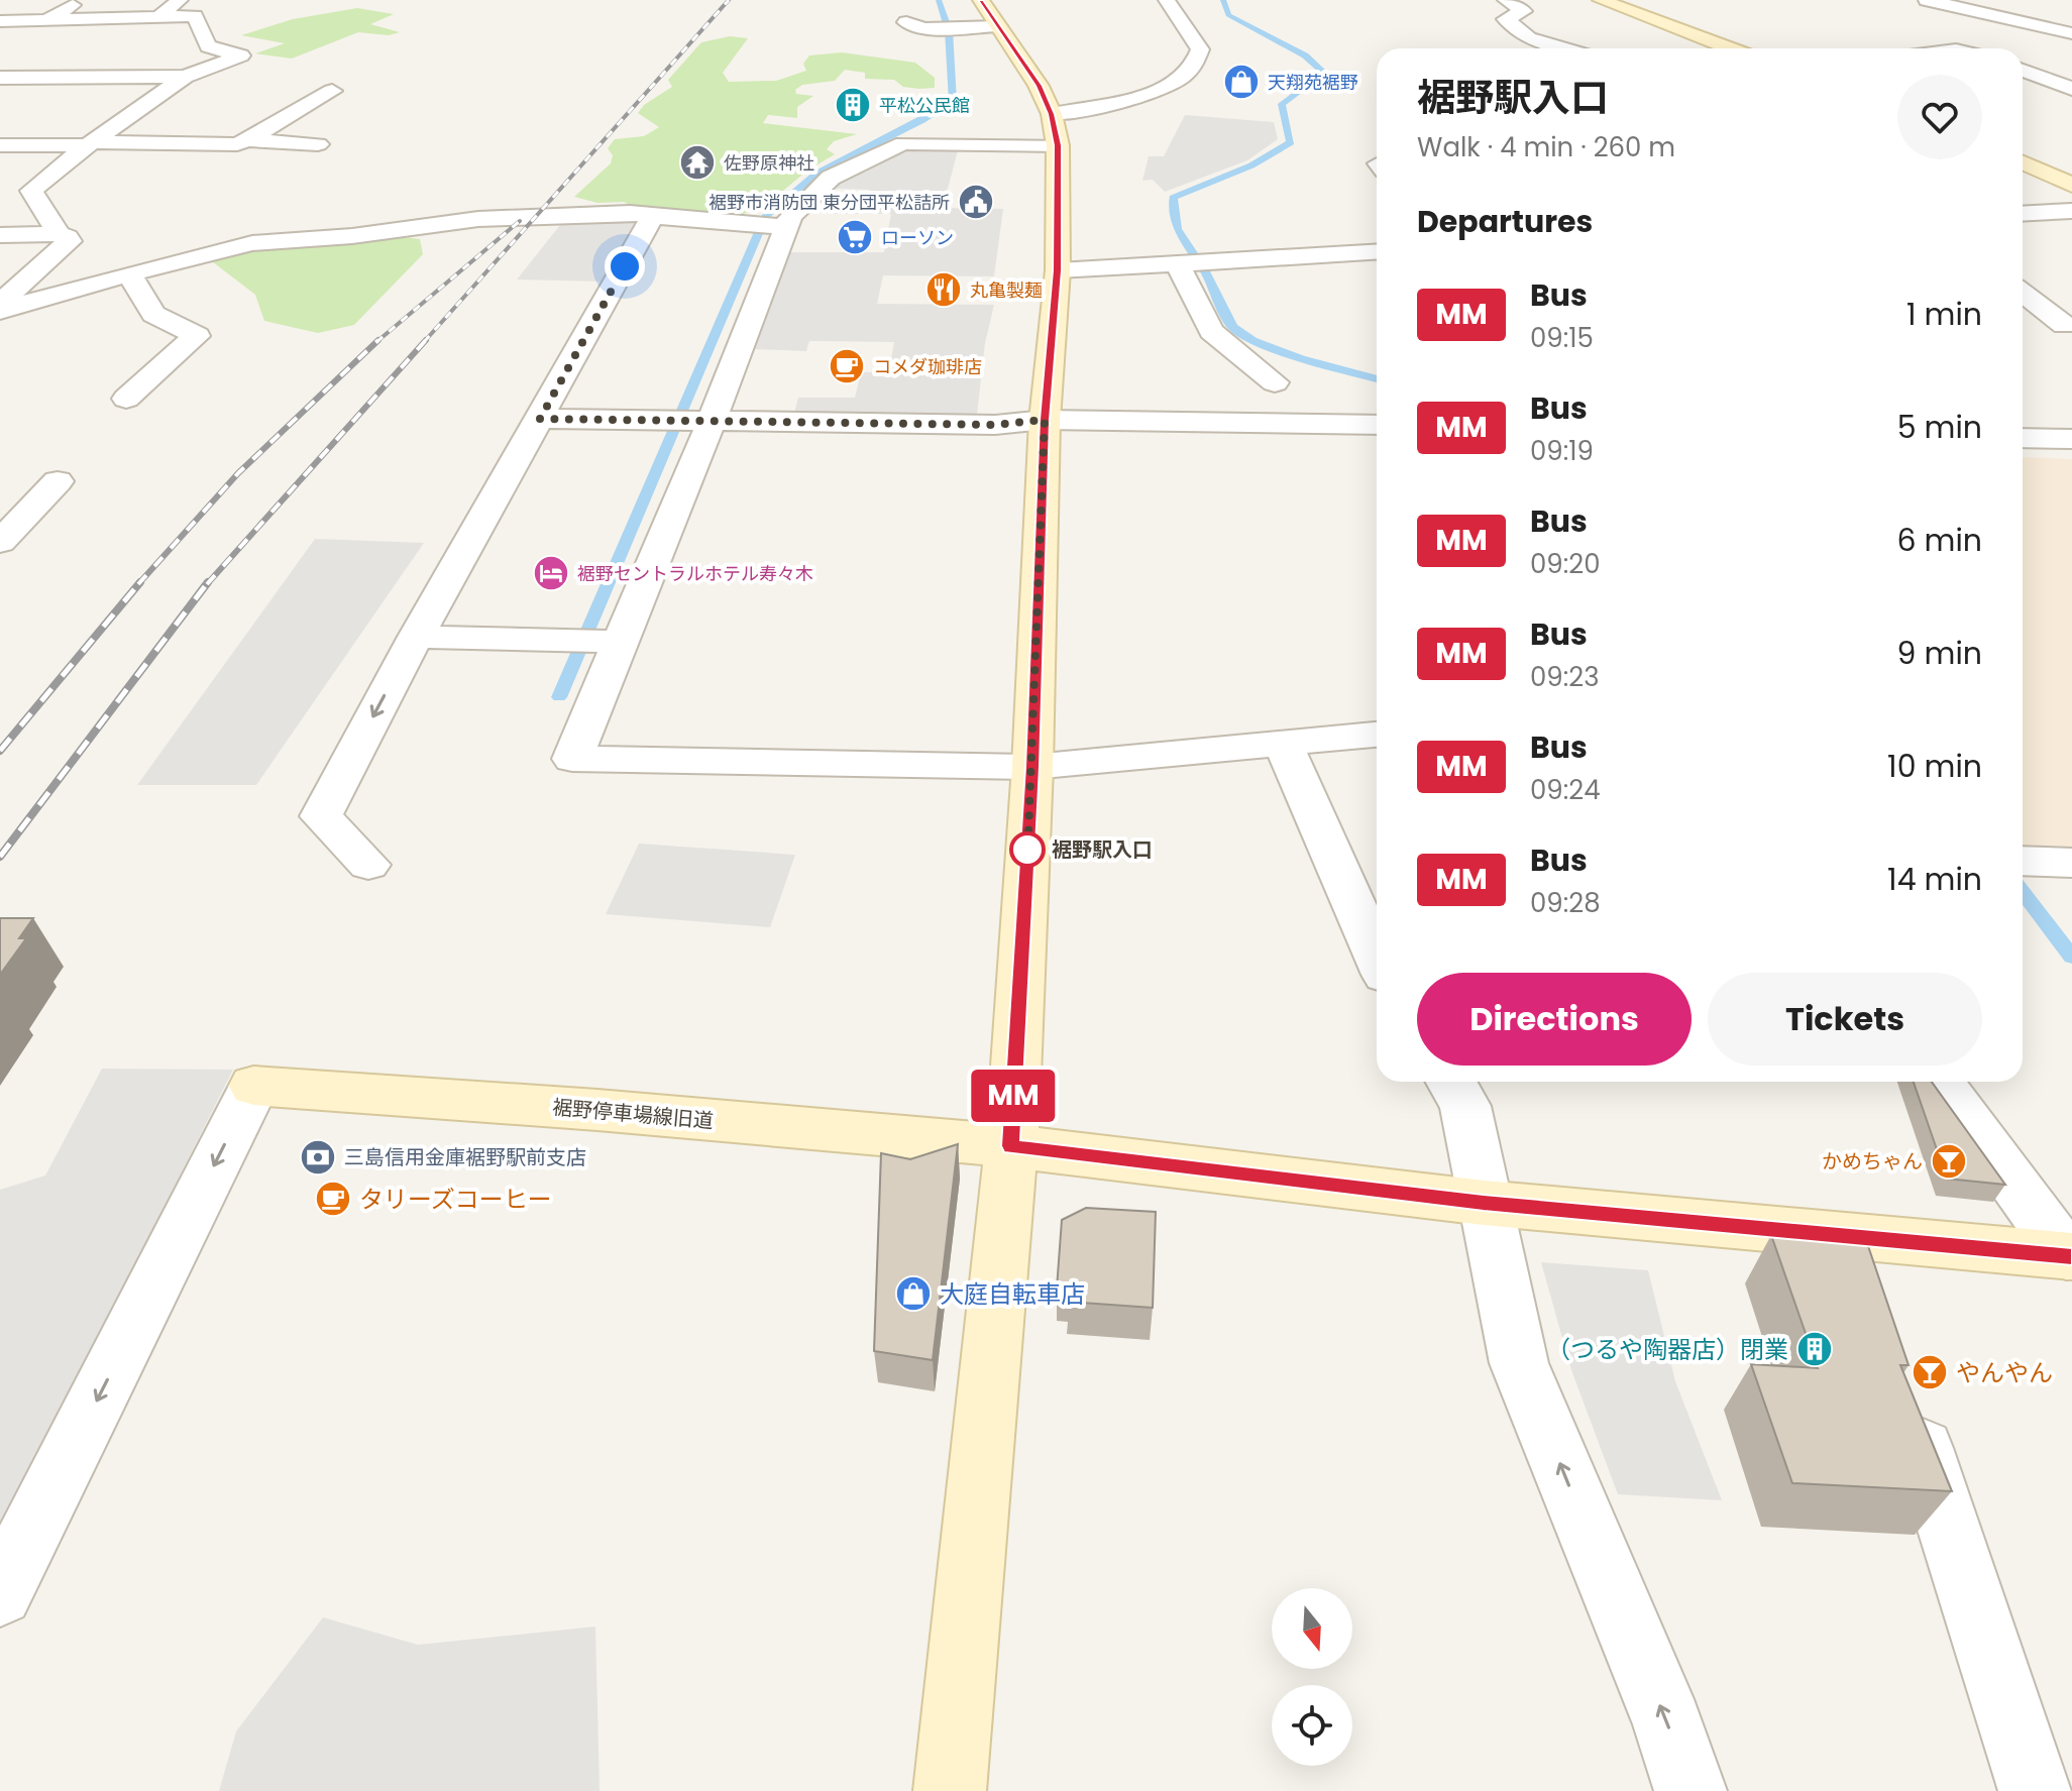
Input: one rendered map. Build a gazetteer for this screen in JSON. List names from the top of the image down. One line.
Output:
{"streets":{"street":["裾野停車場線旧道"]},"one_way":["裾野停車場線旧道"],"places":{"shop":["天翔苑裾野","大庭自転車店"],"building":["平松公民館","（つるや陶器店）閉業"],"temple":["佐野原神社"],"public building":["裾野市消防団 東分団平松詰所"],"supermarket":["ローソン"],"restaurant":["丸亀製麺"],"cafe":["コメダ珈琲店","タリーズコーヒー"],"hotel":["裾野セントラルホテル寿々木"],"other":["裾野駅入口"],"bank":["三島信用金庫裾野駅前支店"],"bar":["かめちゃん","やんやん"]},"lines":["bus line MM"],"north":"bottom","page":{"on_map":"MM","heading":[["裾野駅入口","Walk · 4 min · 260 m"],"Departures"],"list":[{"mark":"MM","name":"Bus","note":"09:15","value":"1 min"},{"mark":"MM","name":"Bus","note":"09:19","value":"5 min"},{"mark":"MM","name":"Bus","note":"09:20","value":"6 min"},{"mark":"MM","name":"Bus","note":"09:23","value":"9 min"},{"mark":"MM","name":"Bus","note":"09:24","value":"10 min"},{"mark":"MM","name":"Bus","note":"09:28","value":"14 min"}],"buttons":["Directions","Tickets"]}}
